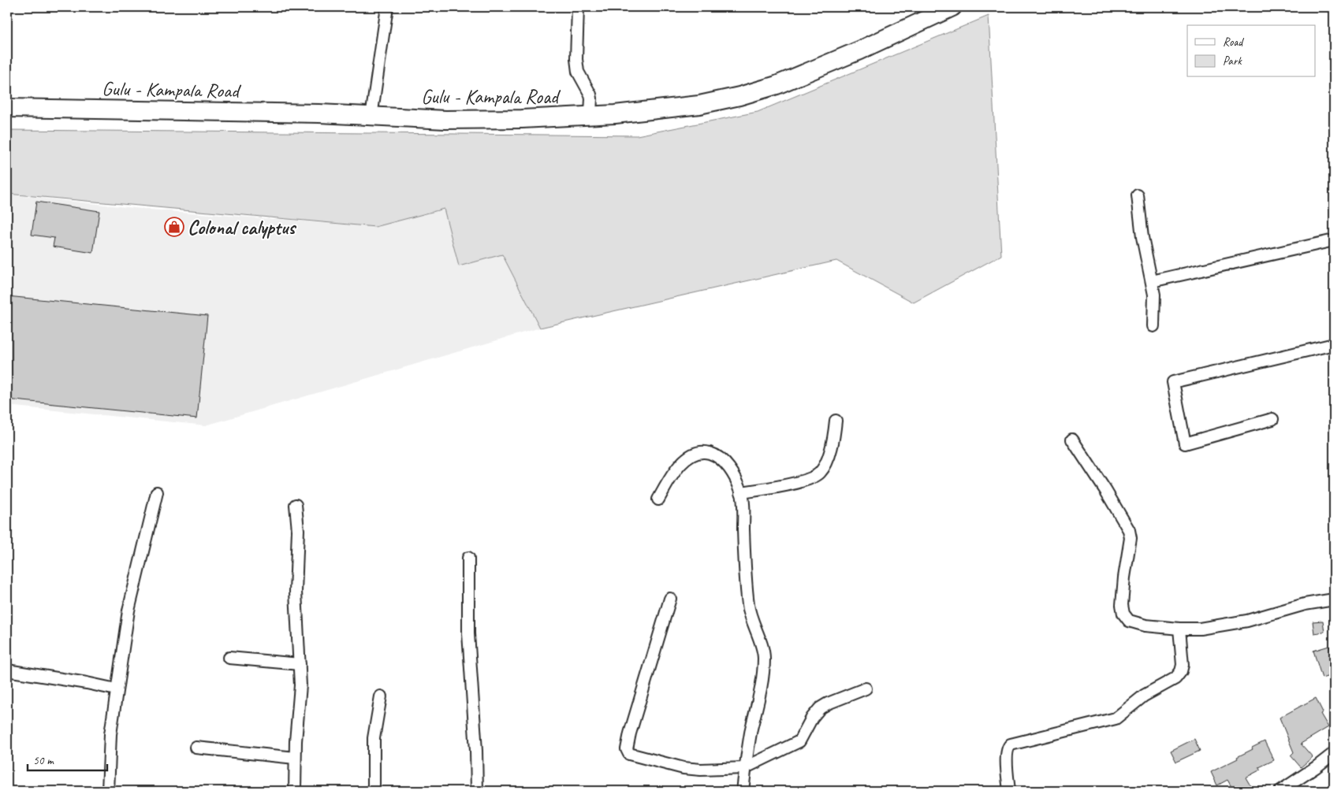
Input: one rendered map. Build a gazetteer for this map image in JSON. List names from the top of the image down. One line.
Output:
{"streets":{"main road":["Gulu - Kampala Road"]},"places":{"shop":["Colonal calyptus"]},"legend":["Road","Park"],"scale_bar":"50 m"}
